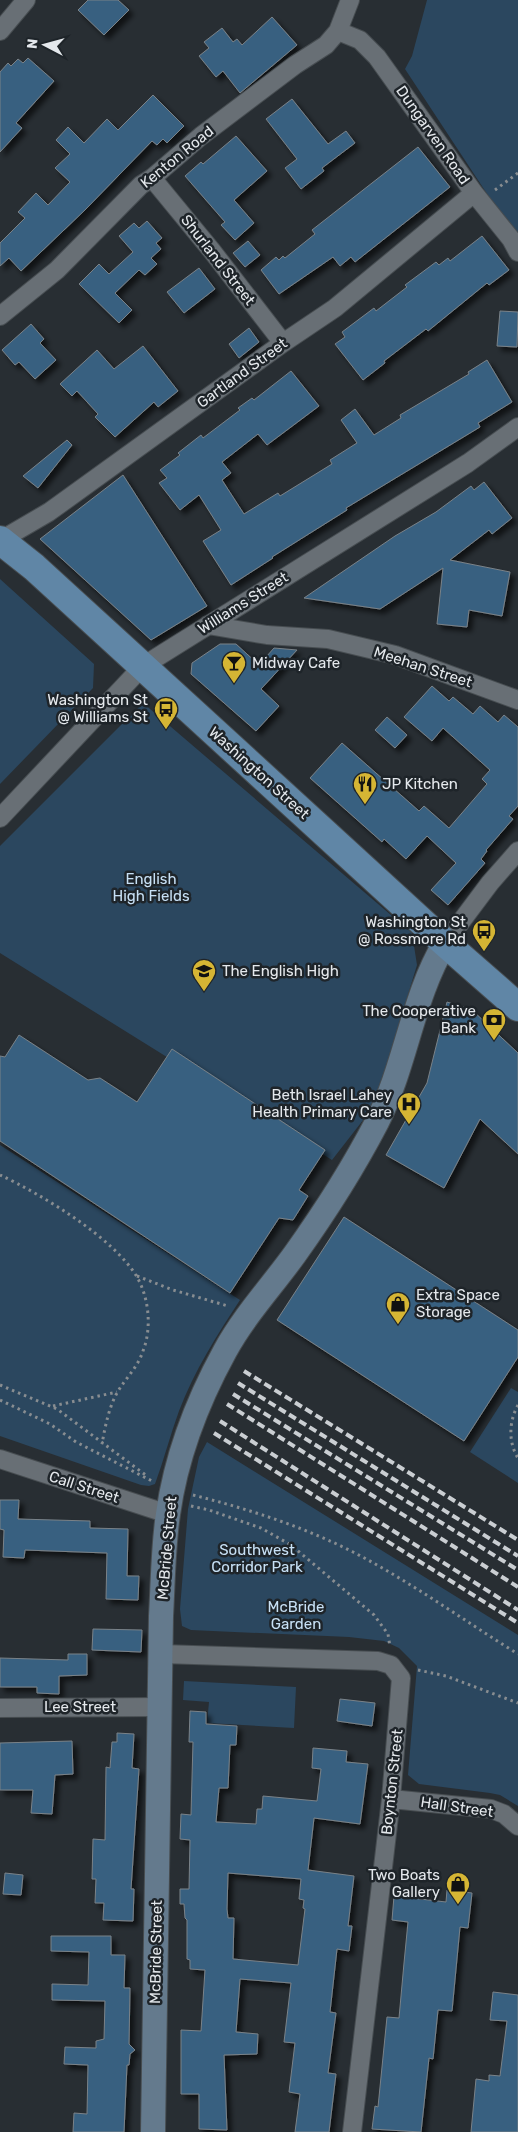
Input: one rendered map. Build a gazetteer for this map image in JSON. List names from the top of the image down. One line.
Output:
{"streets":{"main road":["Washington Street"],"street":["Dungarven Road","Kenton Road","Shurland Street","Gartland Street","Williams Street","Meehan Street","Call Street","McBride Street","Lee Street","Boynton Street","Hall Street"]},"crossings":[["Dungarven Road","Kenton Road"],["Dungarven Road","Gartland Street"],["Kenton Road","Shurland Street"],["Shurland Street","Gartland Street"],["Gartland Street","Washington Street"],["Williams Street","Meehan Street"],["Williams Street","Washington Street"],["Washington Street","McBride Street"],["Call Street","McBride Street"],["McBride Street","Lee Street"],["McBride Street","Boynton Street"],["Boynton Street","Hall Street"]],"parks":["English High Fields","Southwest Corridor Park","McBride Garden"],"places":{"bar":["Midway Cafe"],"bus stop":["Washington St @ Williams St","Washington St @ Rossmore Rd"],"restaurant":["JP Kitchen"],"school or university":["The English High"],"bank":["The Cooperative Bank"],"hospital":["Beth Israel Lahey Health Primary Care"],"shop":["Extra Space Storage","Two Boats Gallery"]},"north":"left"}
